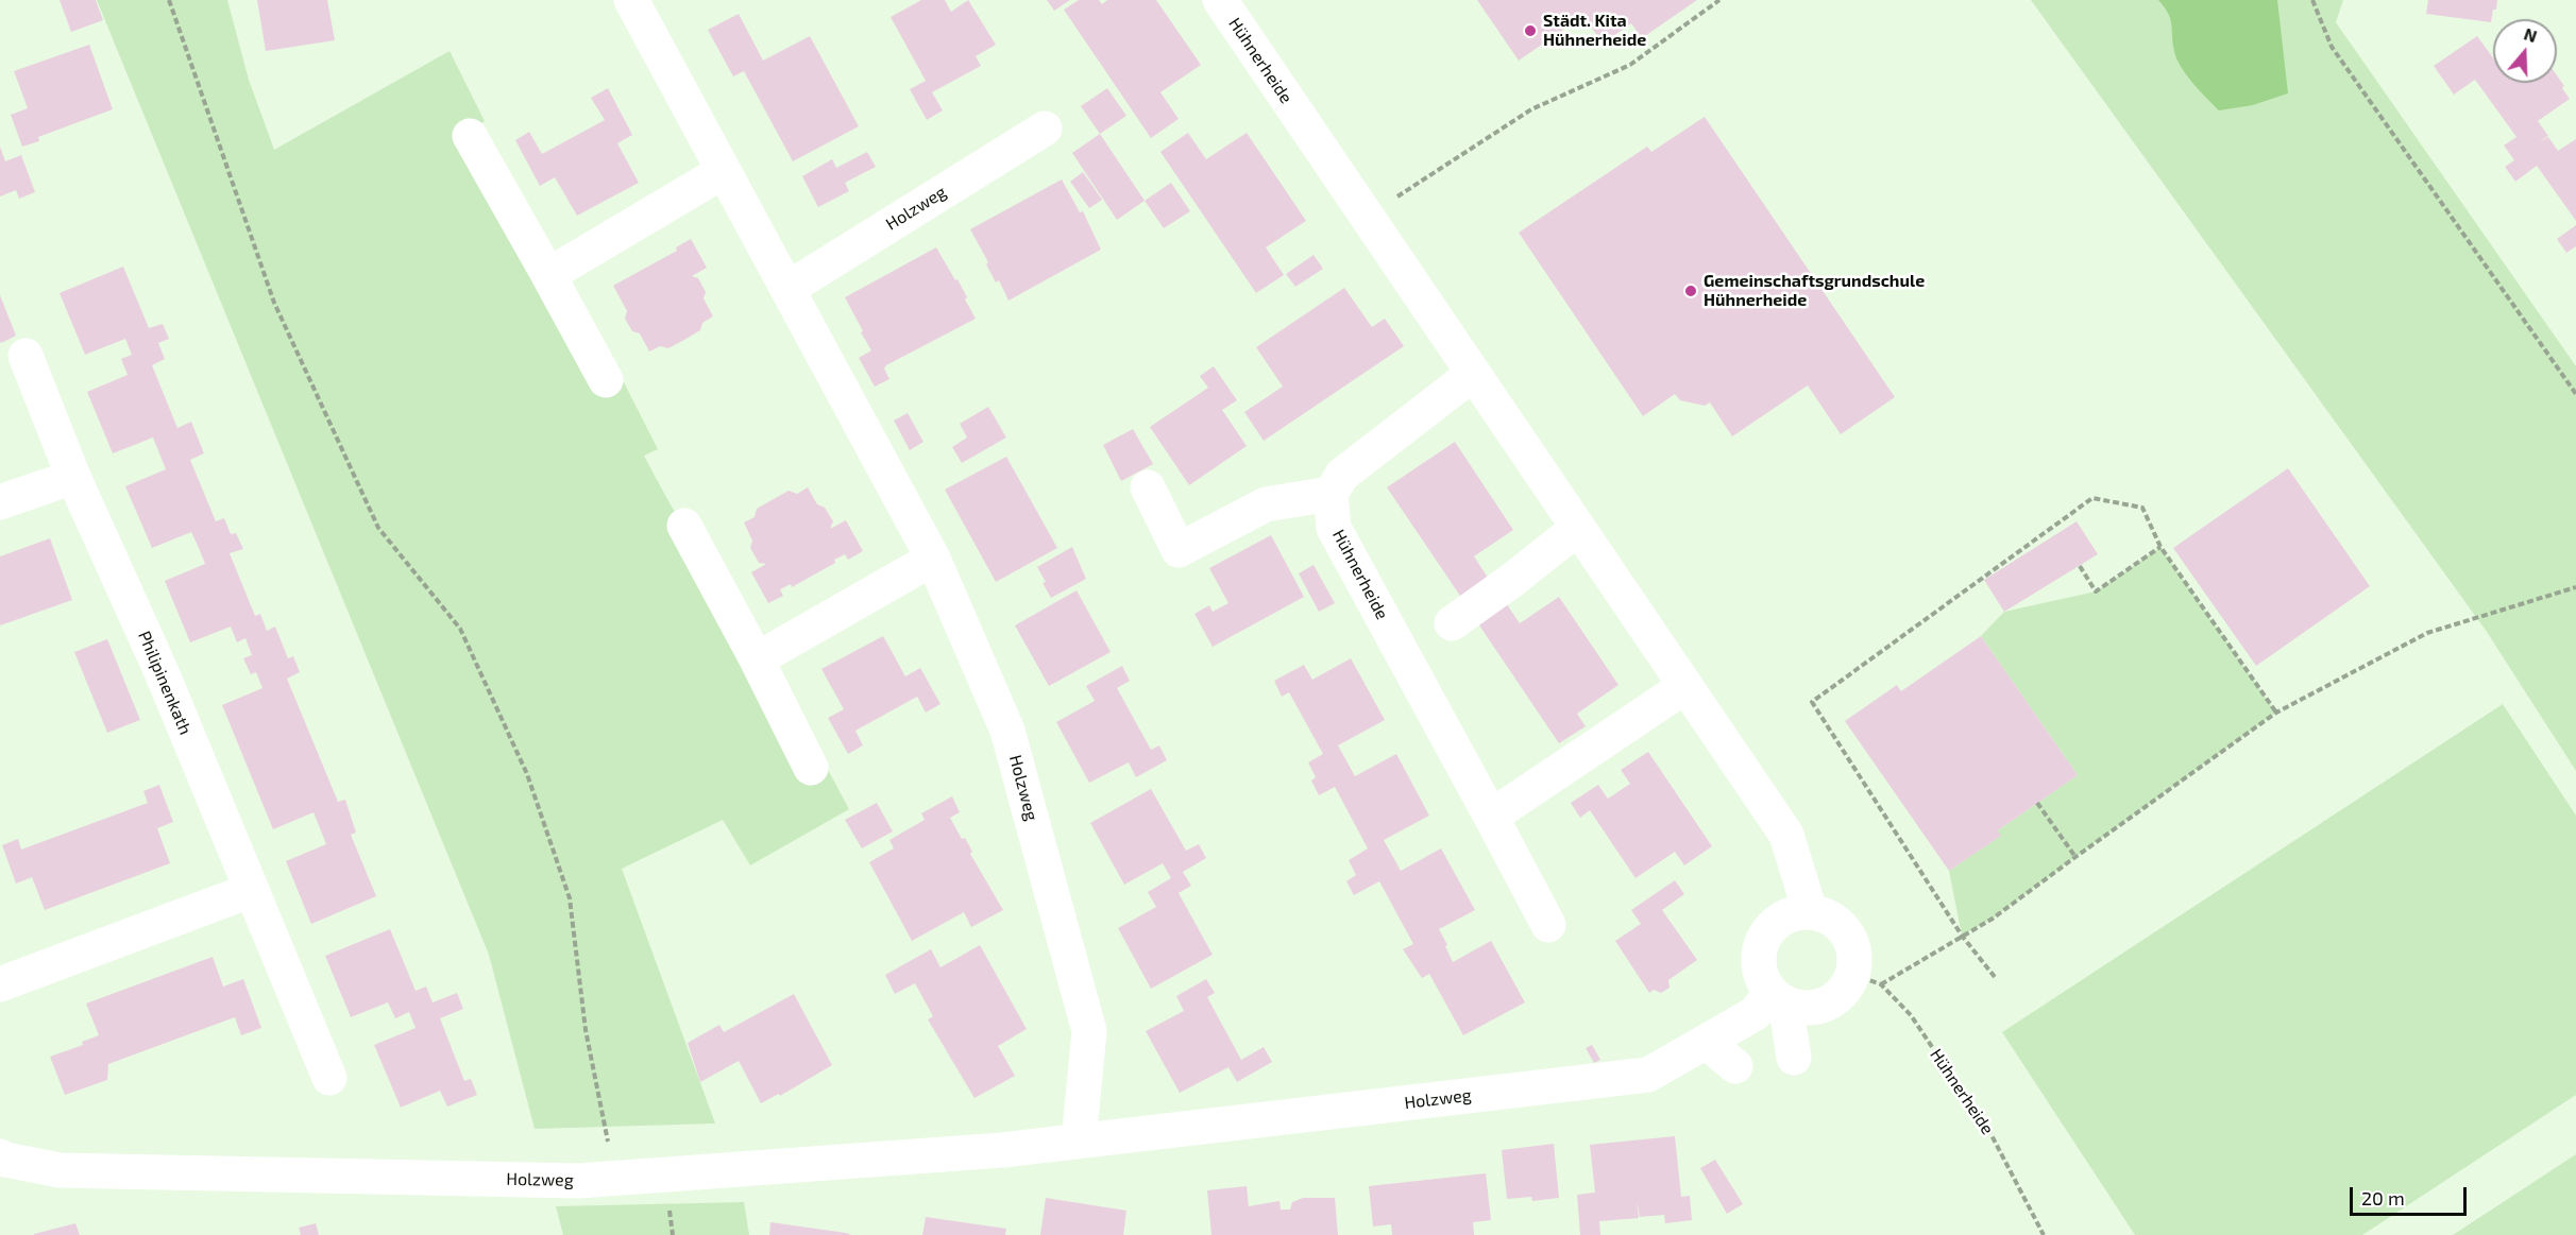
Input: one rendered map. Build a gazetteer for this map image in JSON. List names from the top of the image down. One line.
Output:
{"streets":{"street":["Hühnerheide","Holzweg","Philipinenkath"]},"crossings":[["Hühnerheide","Holzweg"]],"places":["Städt. Kita Hühnerheide","Gemeinschaftsgrundschule Hühnerheide"],"scale_bar":"20 m","north":"top"}
